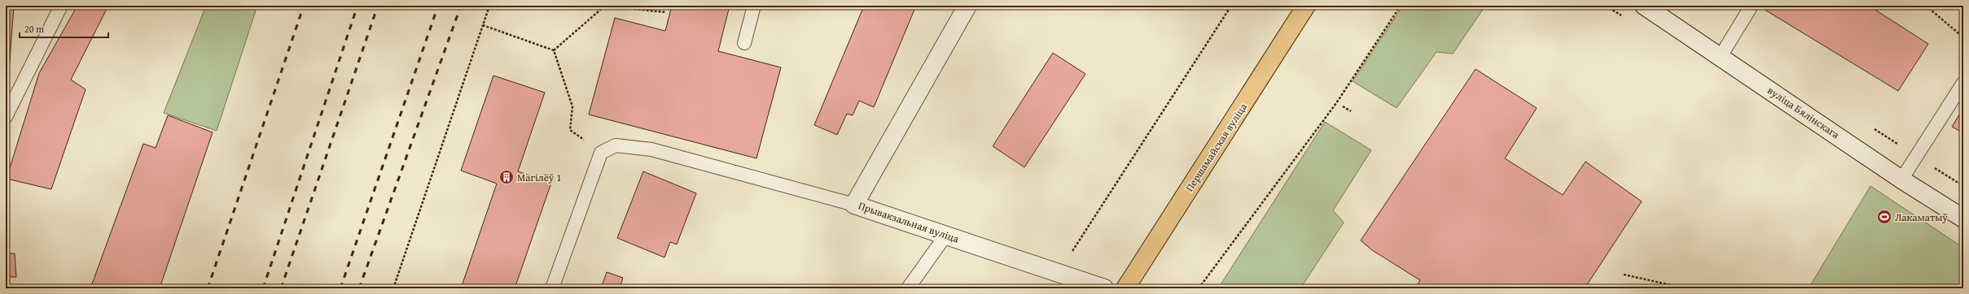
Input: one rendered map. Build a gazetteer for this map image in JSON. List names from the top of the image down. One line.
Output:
{"streets":{"main road":["Першамайская вуліца"],"street":["вуліца Бялінскага","Прывакзальная вуліца"]},"places":{"building":["Магілёў 1"],"sports":["Лакаматыў"]},"scale_bar":"20 m"}
